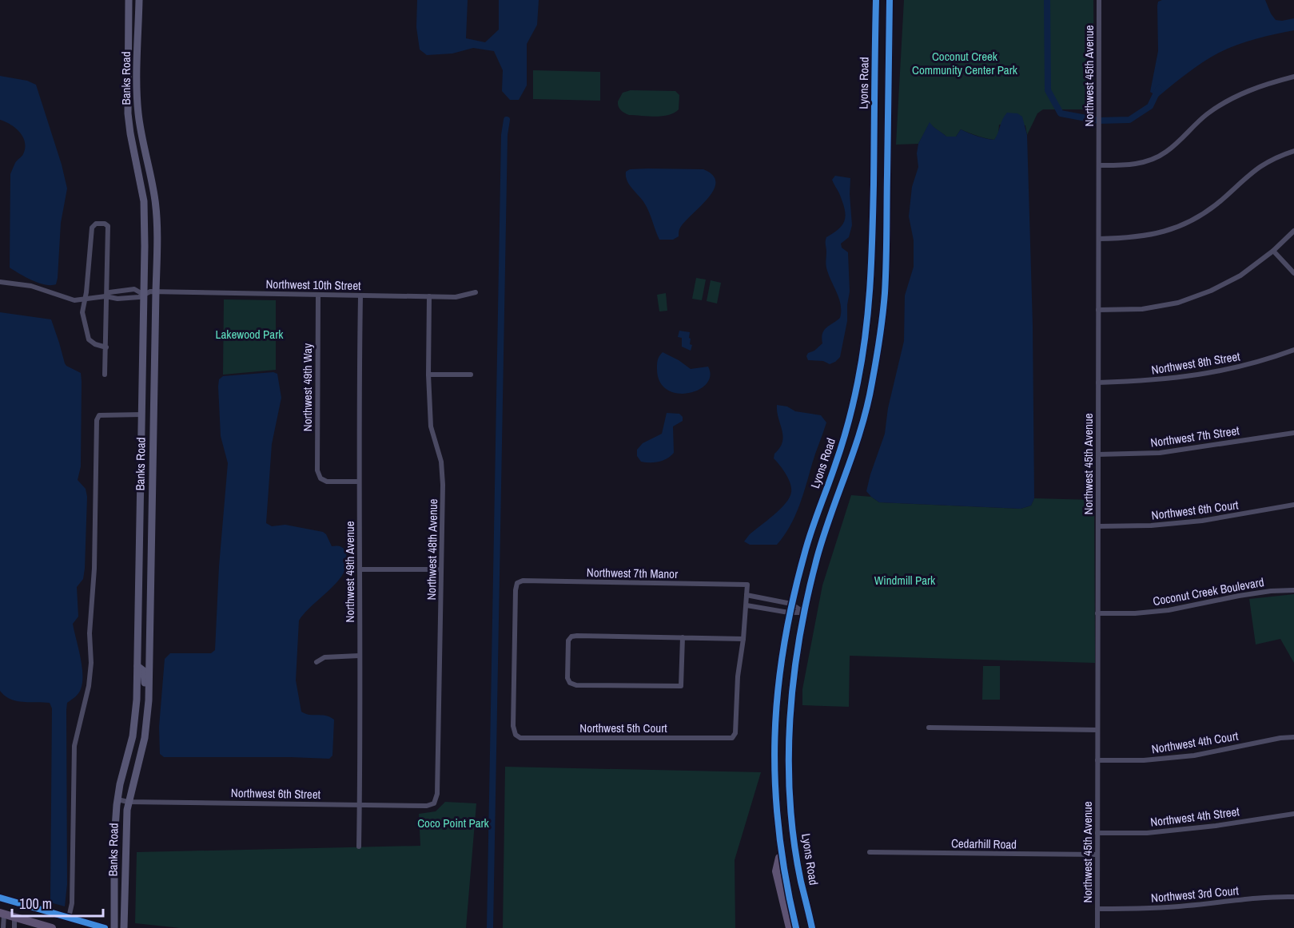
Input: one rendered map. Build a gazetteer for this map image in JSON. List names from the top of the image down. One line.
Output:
{"streets":{"main road":["Lyons Road"],"street":["Northwest 45th Avenue","Banks Road","Northwest 10th Street","Northwest 8th Street","Northwest 49th Way","Northwest 7th Street","Northwest 6th Court","Northwest 48th Avenue","Northwest 49th Avenue","Northwest 7th Manor","Coconut Creek Boulevard","Northwest 5th Court","Northwest 4th Court","Northwest 6th Street","Northwest 4th Street","Cedarhill Road","Northwest 3rd Court"]},"crossings":[["Northwest 45th Avenue","Northwest 8th Street"],["Northwest 45th Avenue","Northwest 7th Street"],["Northwest 45th Avenue","Northwest 6th Court"],["Northwest 45th Avenue","Coconut Creek Boulevard"],["Northwest 45th Avenue","Northwest 4th Court"],["Northwest 45th Avenue","Northwest 4th Street"],["Northwest 45th Avenue","Cedarhill Road"],["Northwest 45th Avenue","Northwest 3rd Court"],["Banks Road","Northwest 10th Street"],["Banks Road","Northwest 6th Street"],["Northwest 10th Street","Northwest 49th Way"],["Northwest 10th Street","Northwest 48th Avenue"],["Northwest 10th Street","Northwest 49th Avenue"],["Northwest 49th Way","Northwest 49th Avenue"],["Northwest 48th Avenue","Northwest 6th Street"],["Northwest 49th Avenue","Northwest 6th Street"],["Northwest 7th Manor","Northwest 5th Court"]],"parks":["Coconut Creek Community Center Park","Lakewood Park","Windmill Park","Coco Point Park"],"scale_bar":"100 m"}
